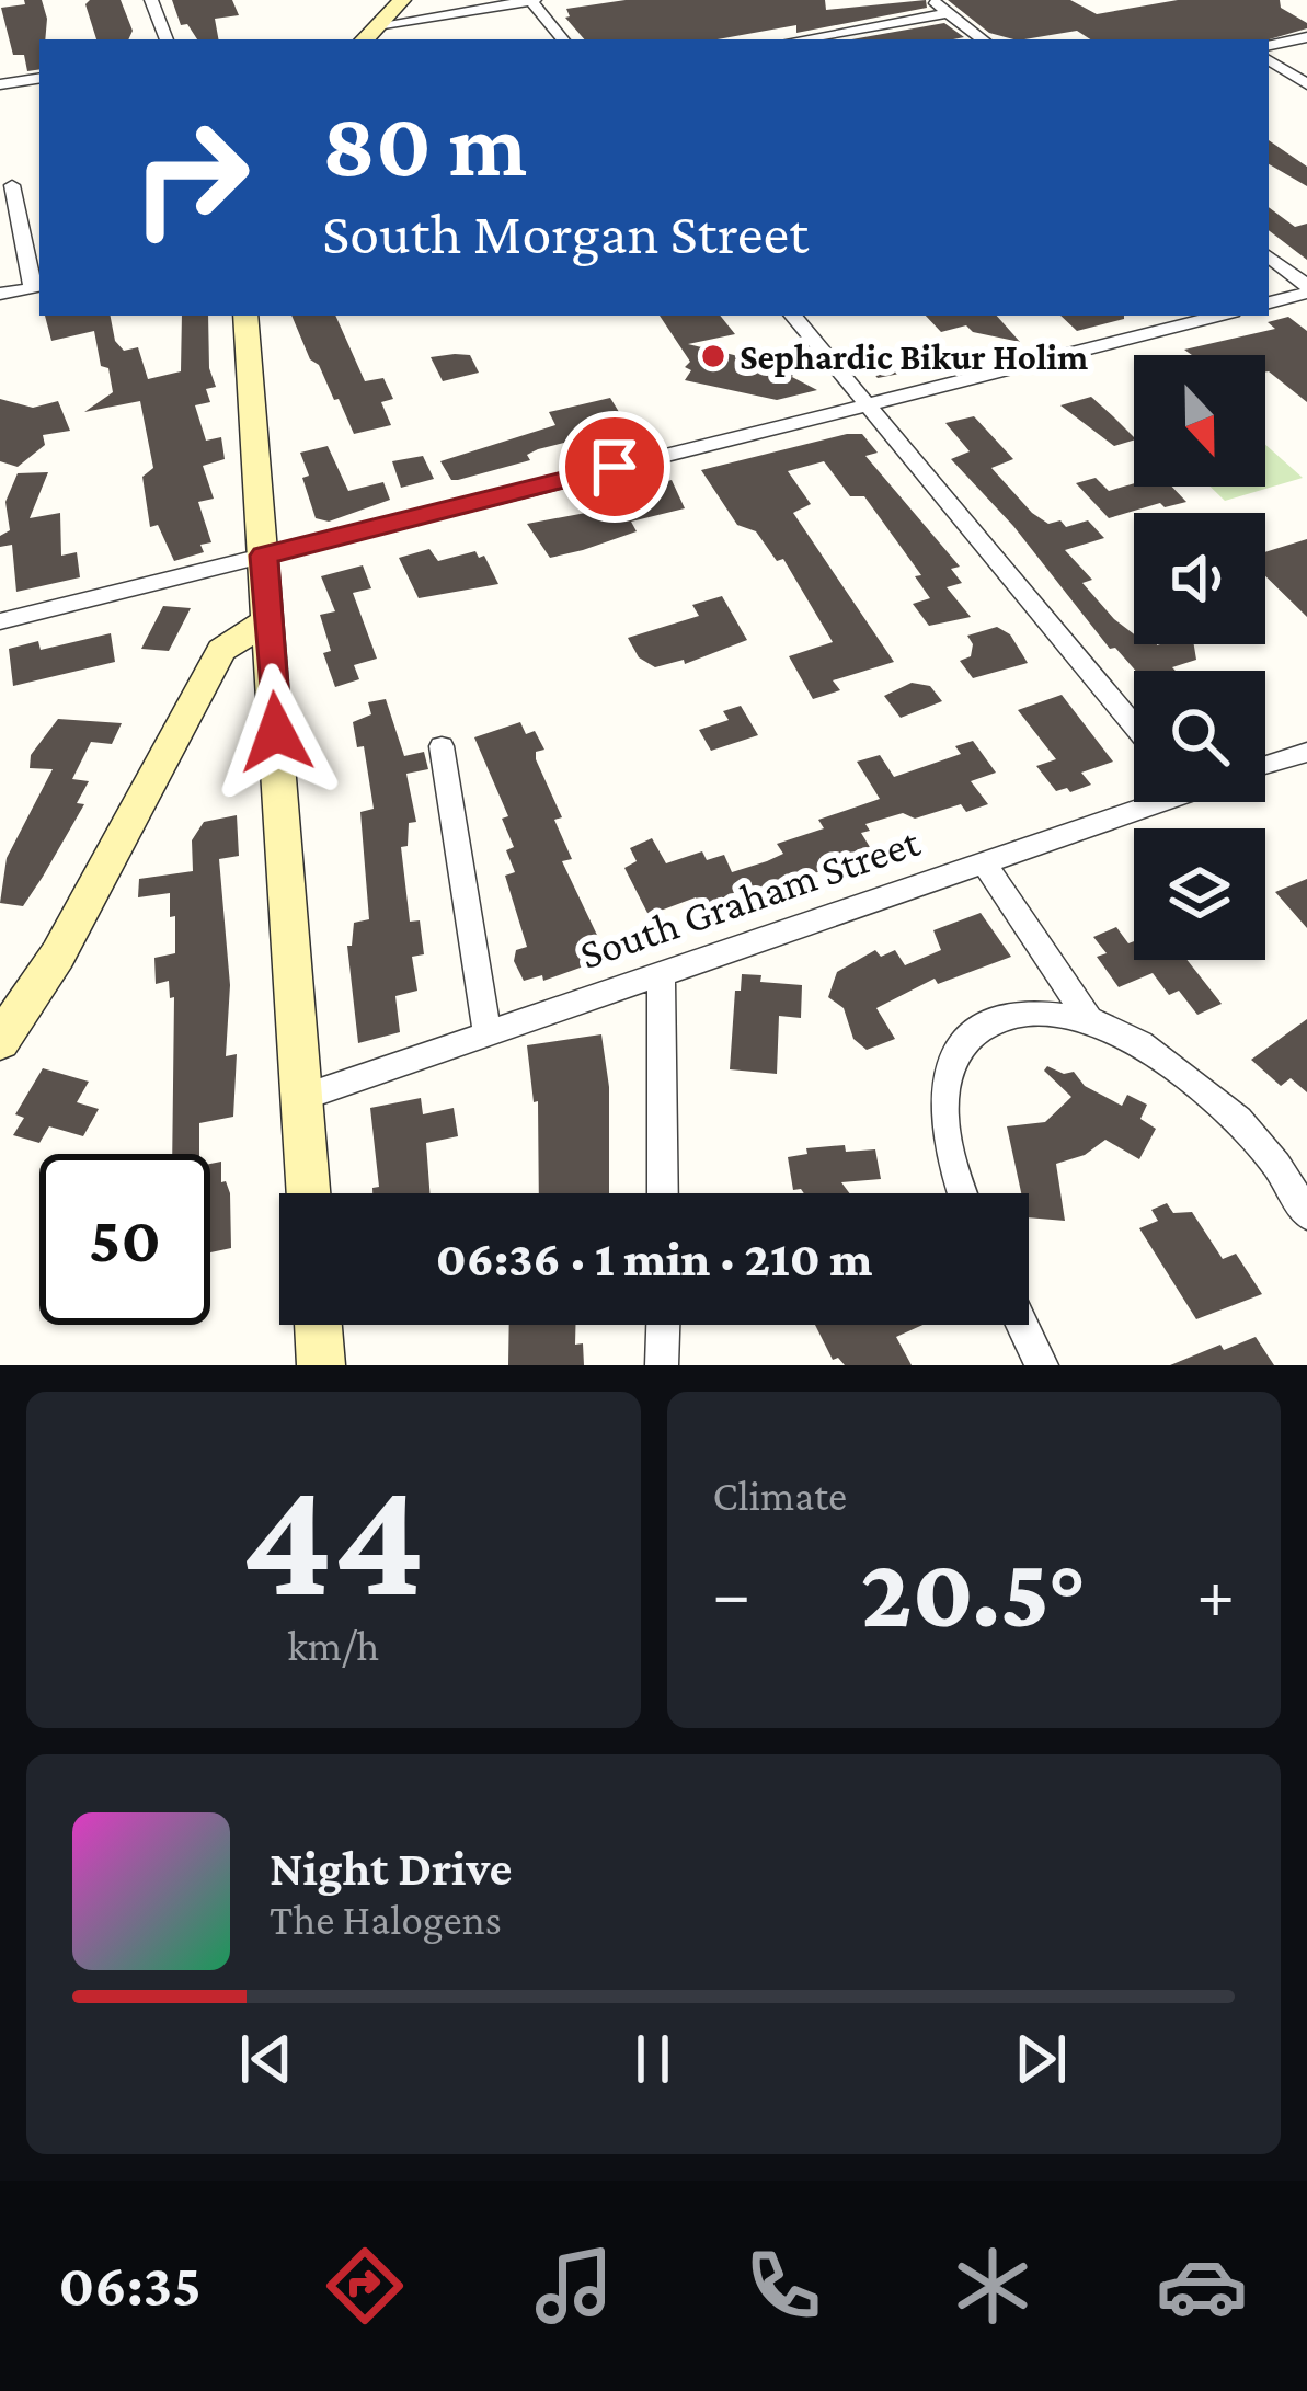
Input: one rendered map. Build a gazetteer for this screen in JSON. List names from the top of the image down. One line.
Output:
{"streets":{"street":["South Graham Street"]},"places":["Sephardic Bikur Holim"],"north":"bottom","page":{"turn":["80 m","South Morgan Street"],"limit":"50","trip":"06:36 · 1 min · 210 m","tile":[["44","km/h"],"Climate"],"heat":["−","20.5°","+"],"song":["Night Drive","The Halogens"],"tabs":"06:35"}}
